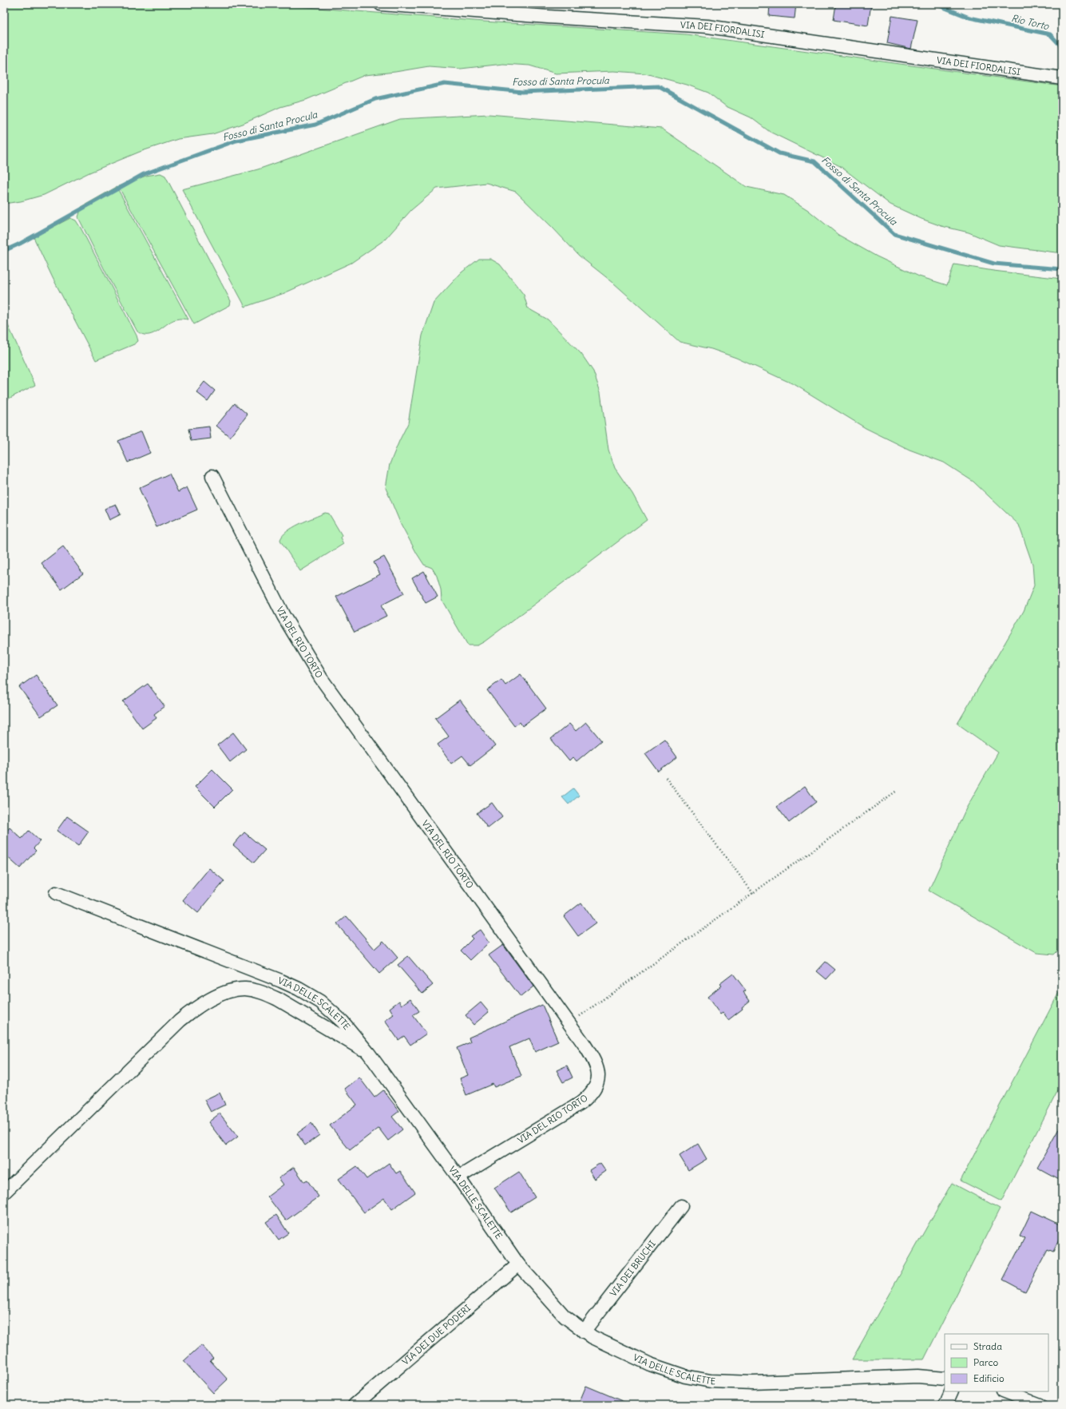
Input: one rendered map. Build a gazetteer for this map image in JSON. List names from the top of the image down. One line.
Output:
{"streets":{"street":["VIA DEI FIORDALISI","VIA DEL RIO TORTO","VIA DELLE SCALETTE","VIA DEI BRUCHI","VIA DEI DUE PODERI"]},"crossings":[["VIA DEL RIO TORTO","VIA DELLE SCALETTE"],["VIA DELLE SCALETTE","VIA DEI BRUCHI"],["VIA DELLE SCALETTE","VIA DEI DUE PODERI"]],"water":["Rio Torto","Fosso di Santa Procula"],"legend":["Strada","Parco","Edificio"]}
